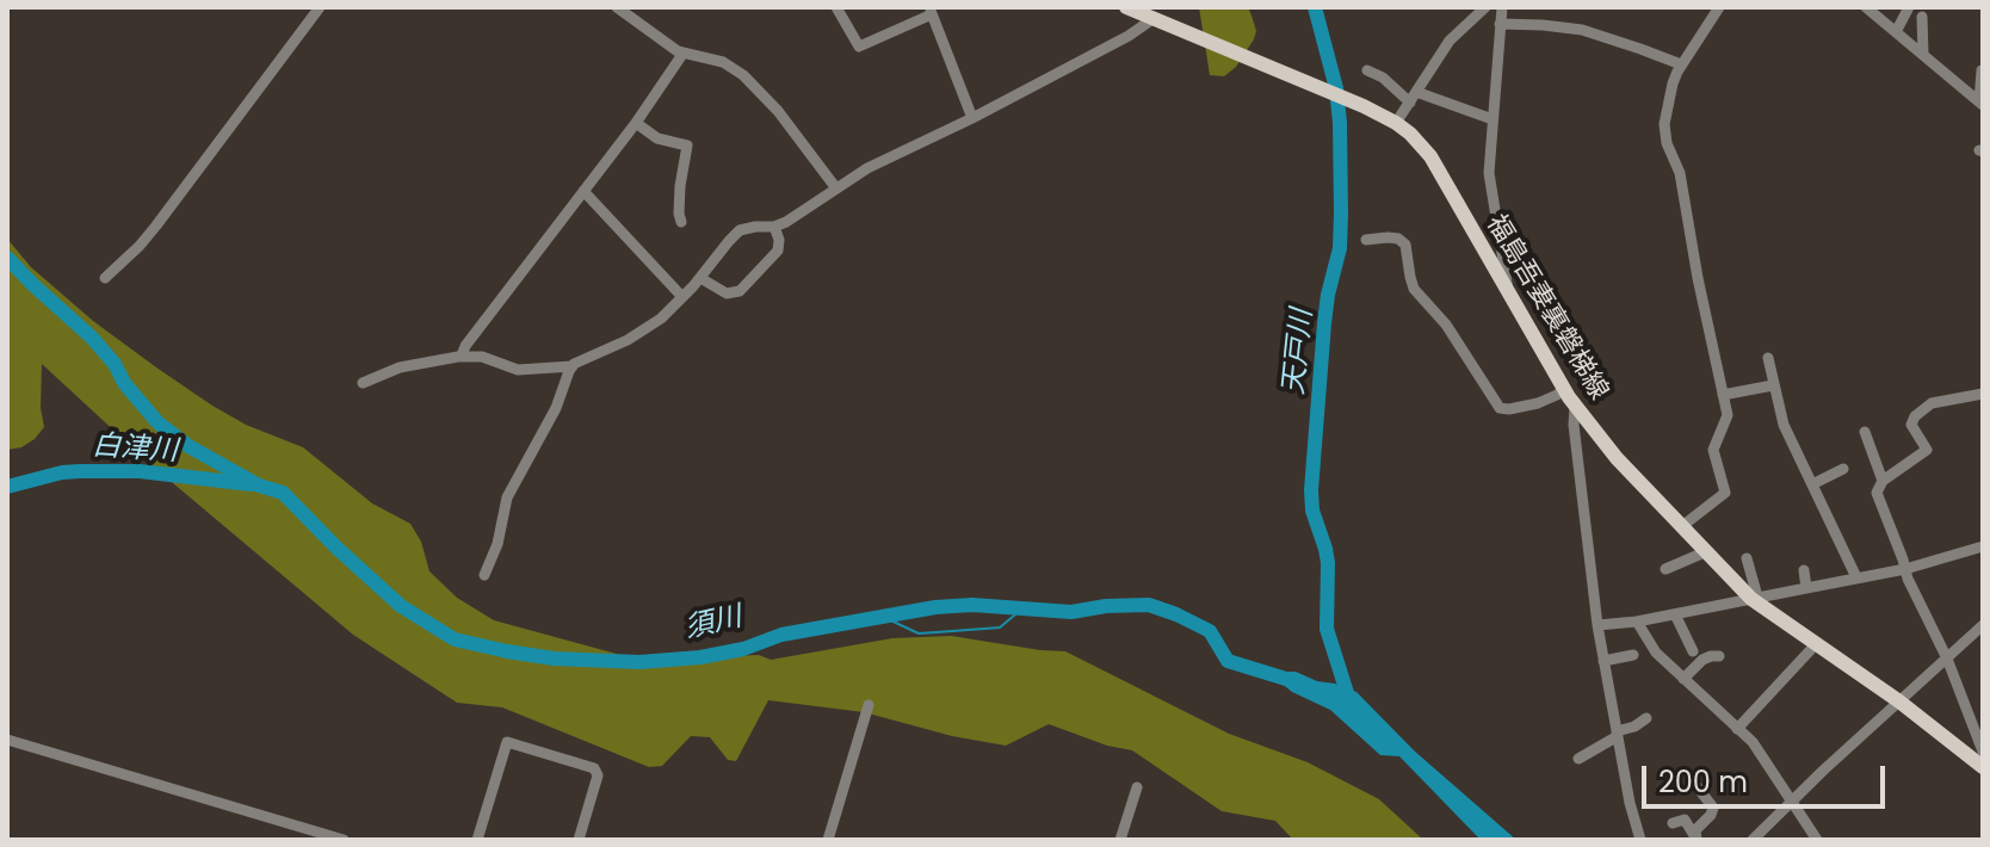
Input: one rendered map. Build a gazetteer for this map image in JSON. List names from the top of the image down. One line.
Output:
{"streets":{"main road":["福島吾妻裏磐梯線"]},"water":["天戸川","白津川","須川"],"scale_bar":"200 m"}
